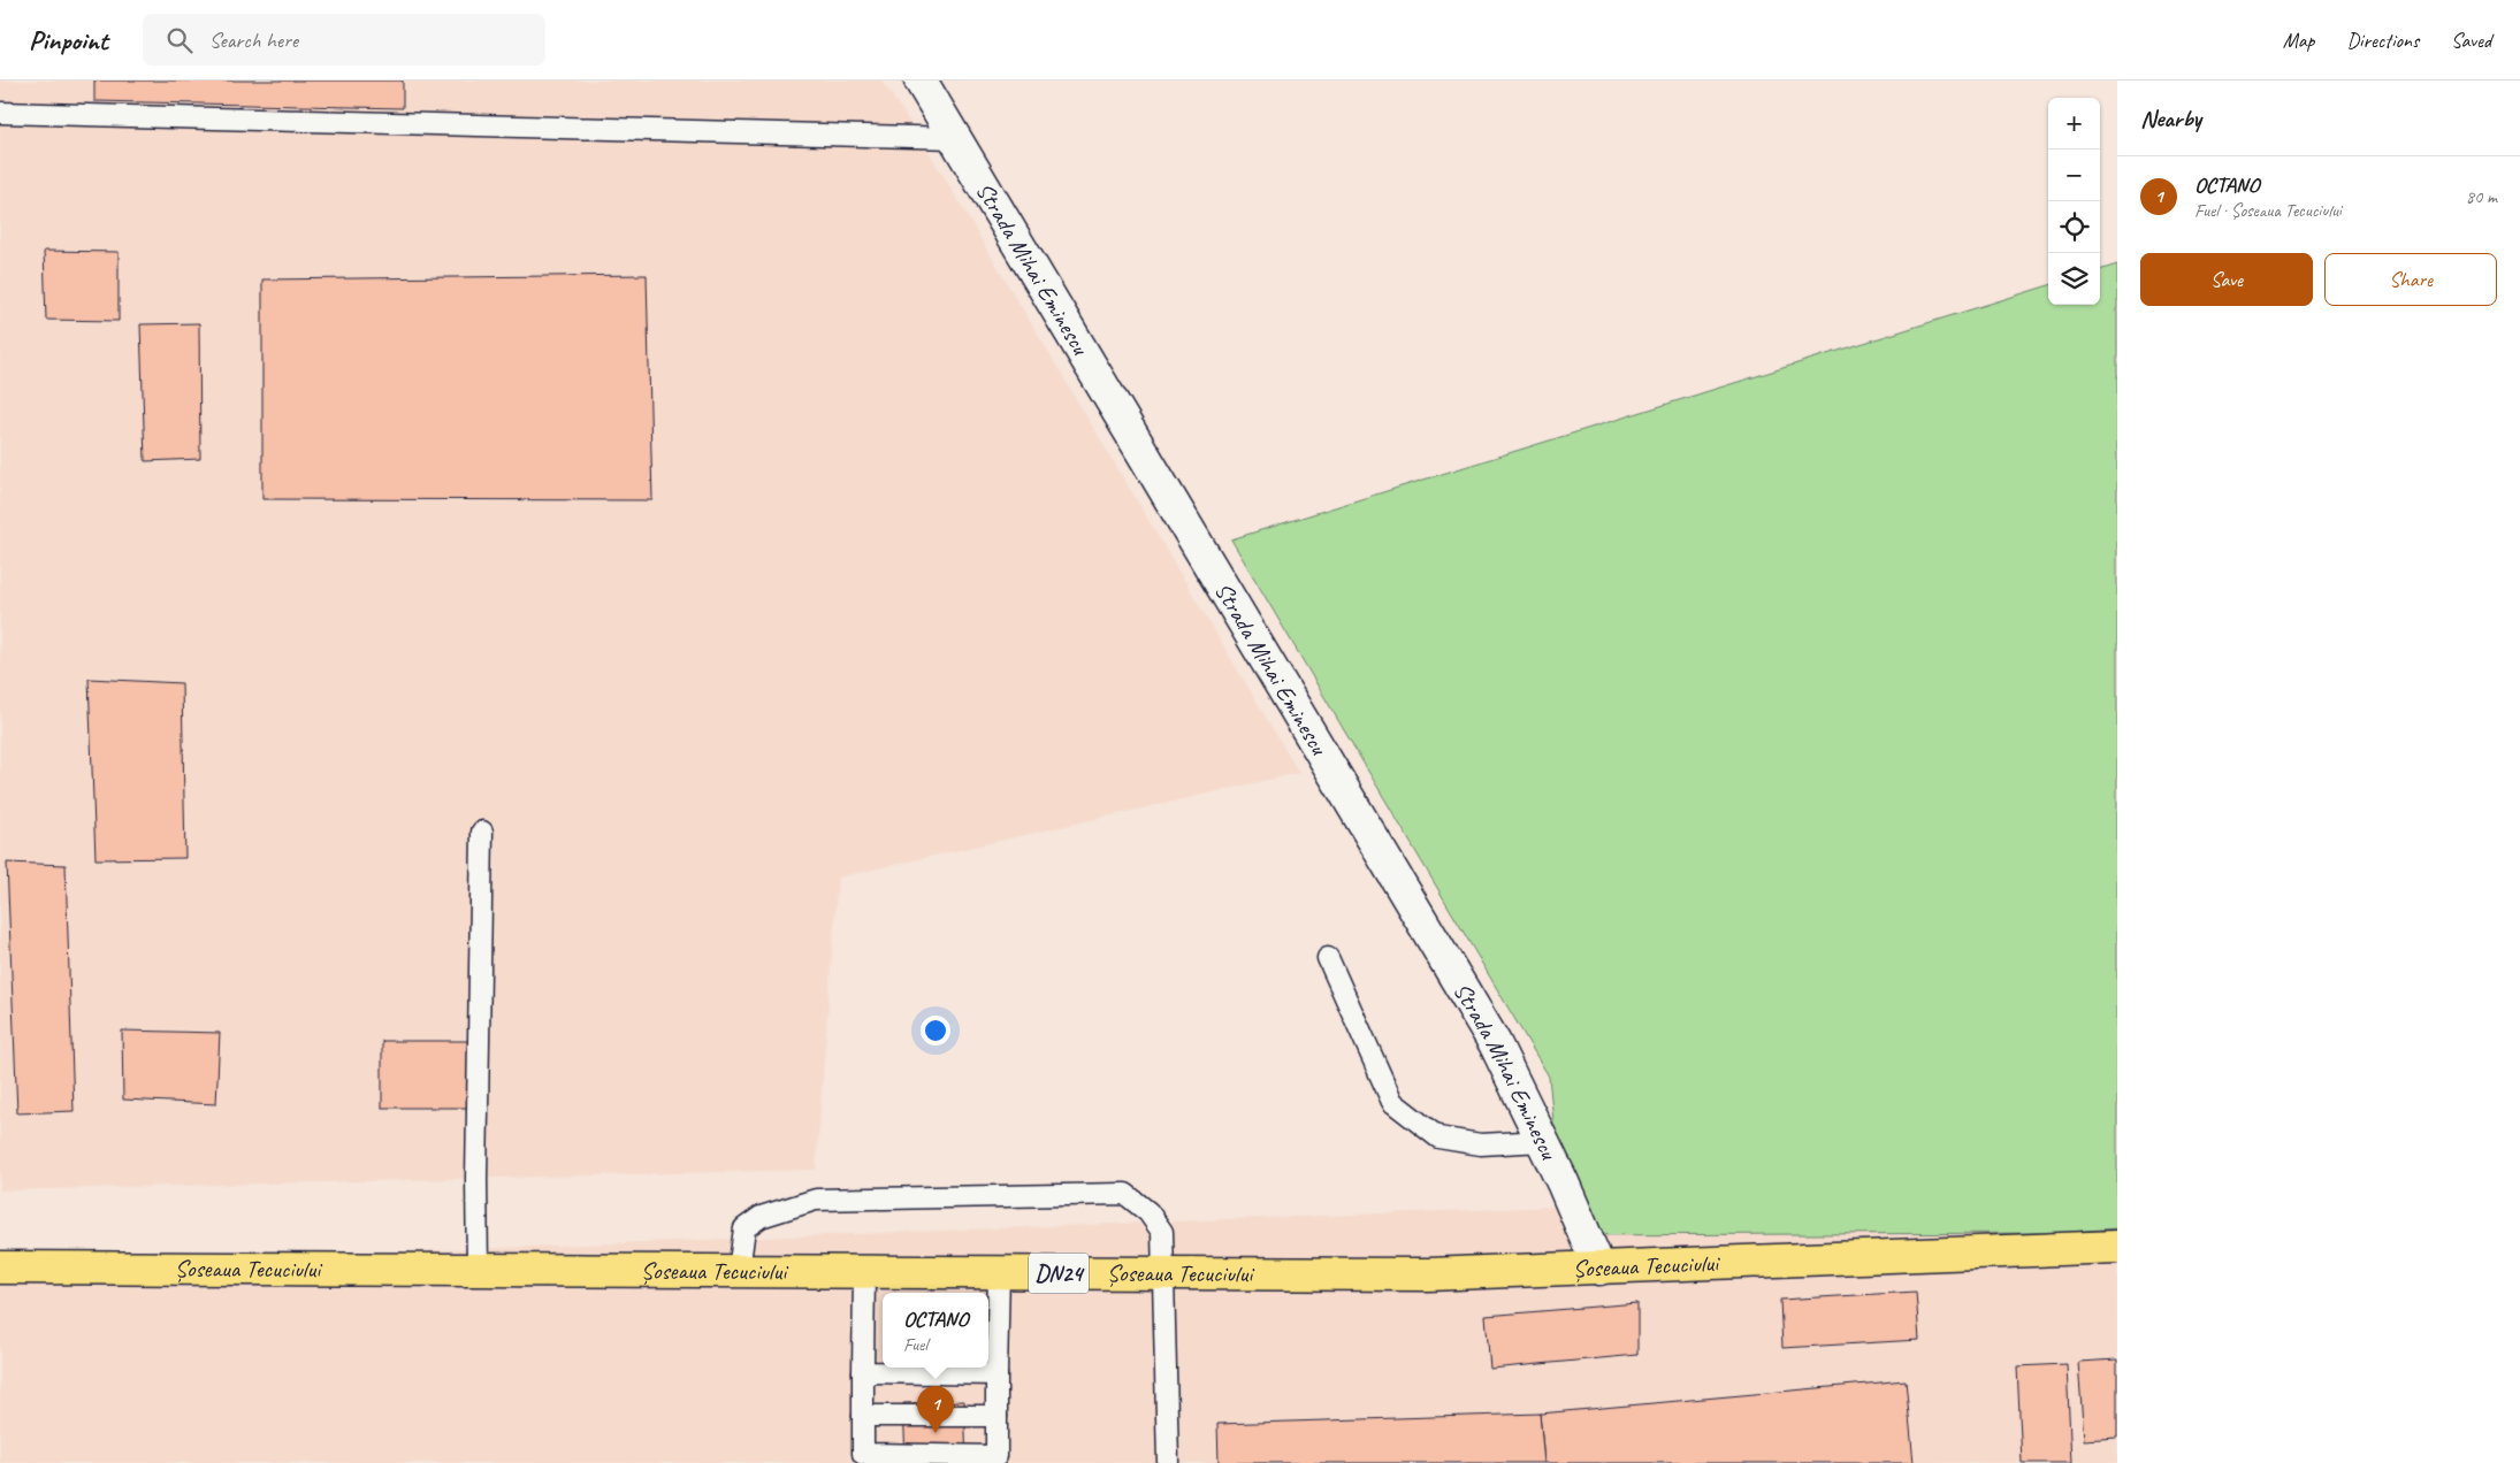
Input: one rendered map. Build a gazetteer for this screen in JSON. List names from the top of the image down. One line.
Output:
{"streets":{"main road":["Strada Mihai Eminescu","Șoseaua Tecuciului","DN24"]},"crossings":[["Strada Mihai Eminescu","Șoseaua Tecuciului"]],"page":{"header":"Pinpoint","search":"Search here","nav":["Map","Directions","Saved"],"heading":"Nearby","map_buttons":["+","−"],"list":[{"mark":"1","name":"OCTANO","note":"Fuel · Șoseaua Tecuciului","value":"80 m"}],"buttons":["Save","Share"],"popup":["OCTANO","Fuel"],"pins":"1"}}
